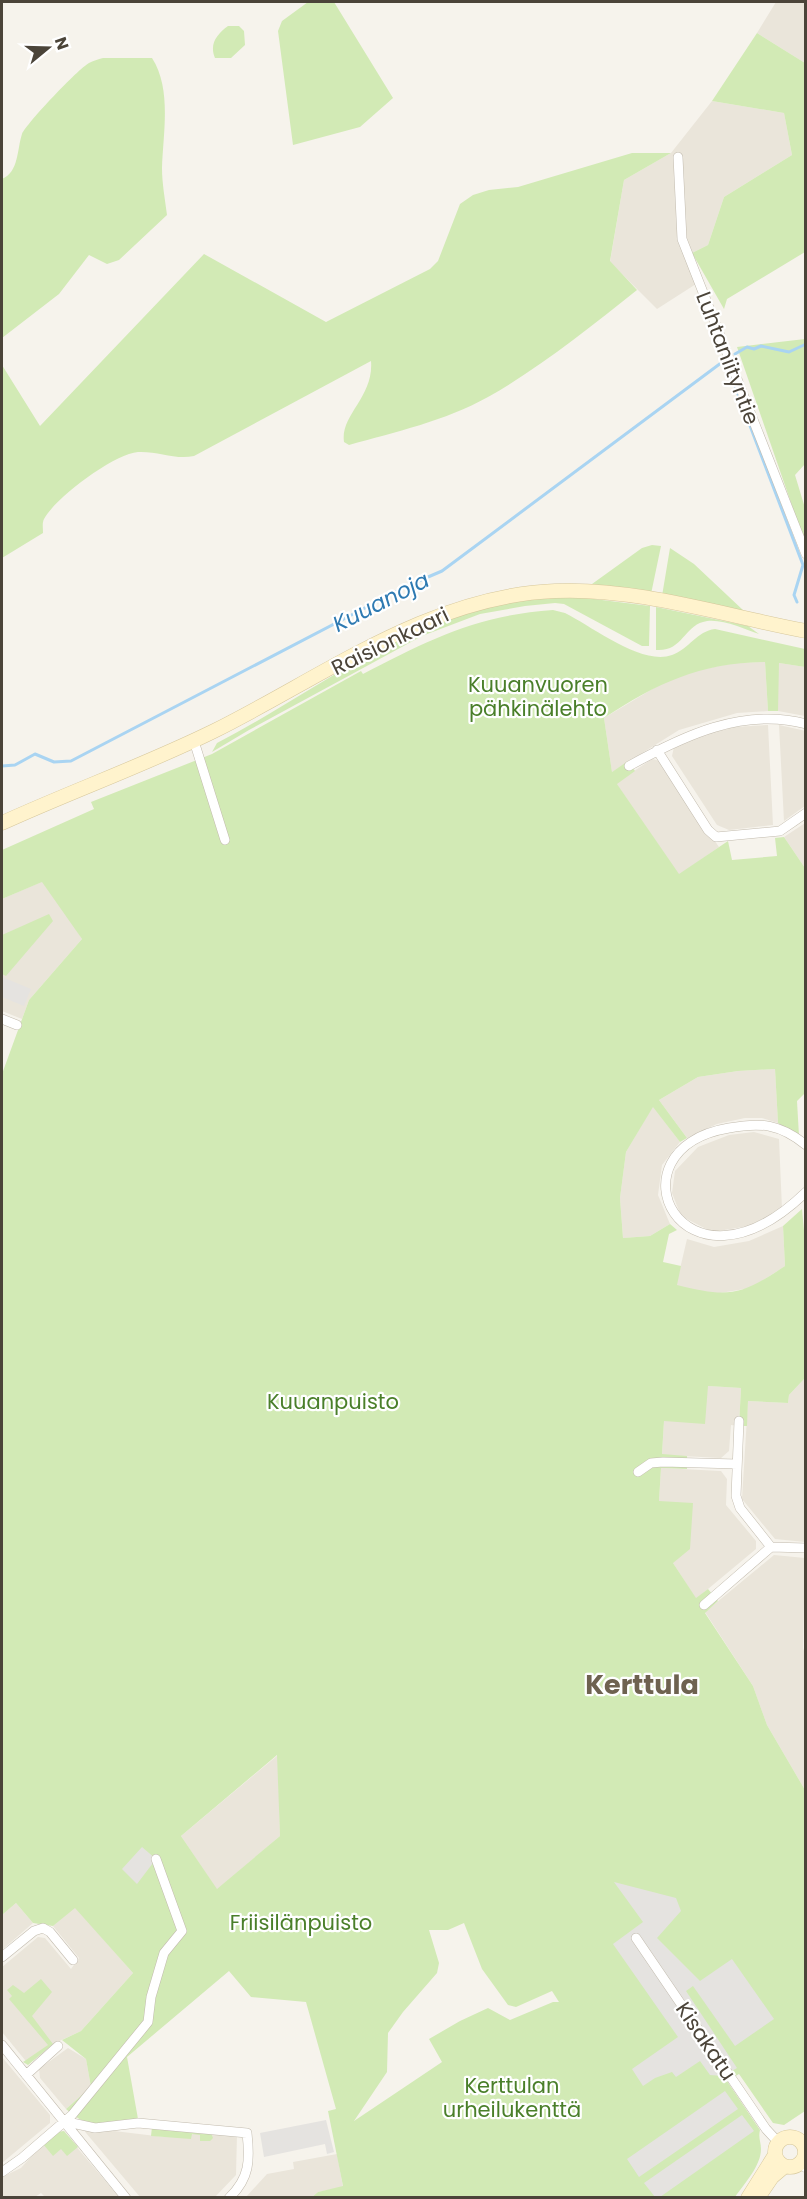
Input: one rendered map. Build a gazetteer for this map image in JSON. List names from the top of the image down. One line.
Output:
{"streets":{"main road":["Raisionkaari"],"street":["Luhtaniityntie","Kisakatu"]},"districts":["Kerttula"],"water":["Kuuanoja"],"parks":["Kuuanvuoren pähkinälehto","Kuuanpuisto","Friisilänpuisto","Kerttulan urheilukenttä"],"north":"right"}
